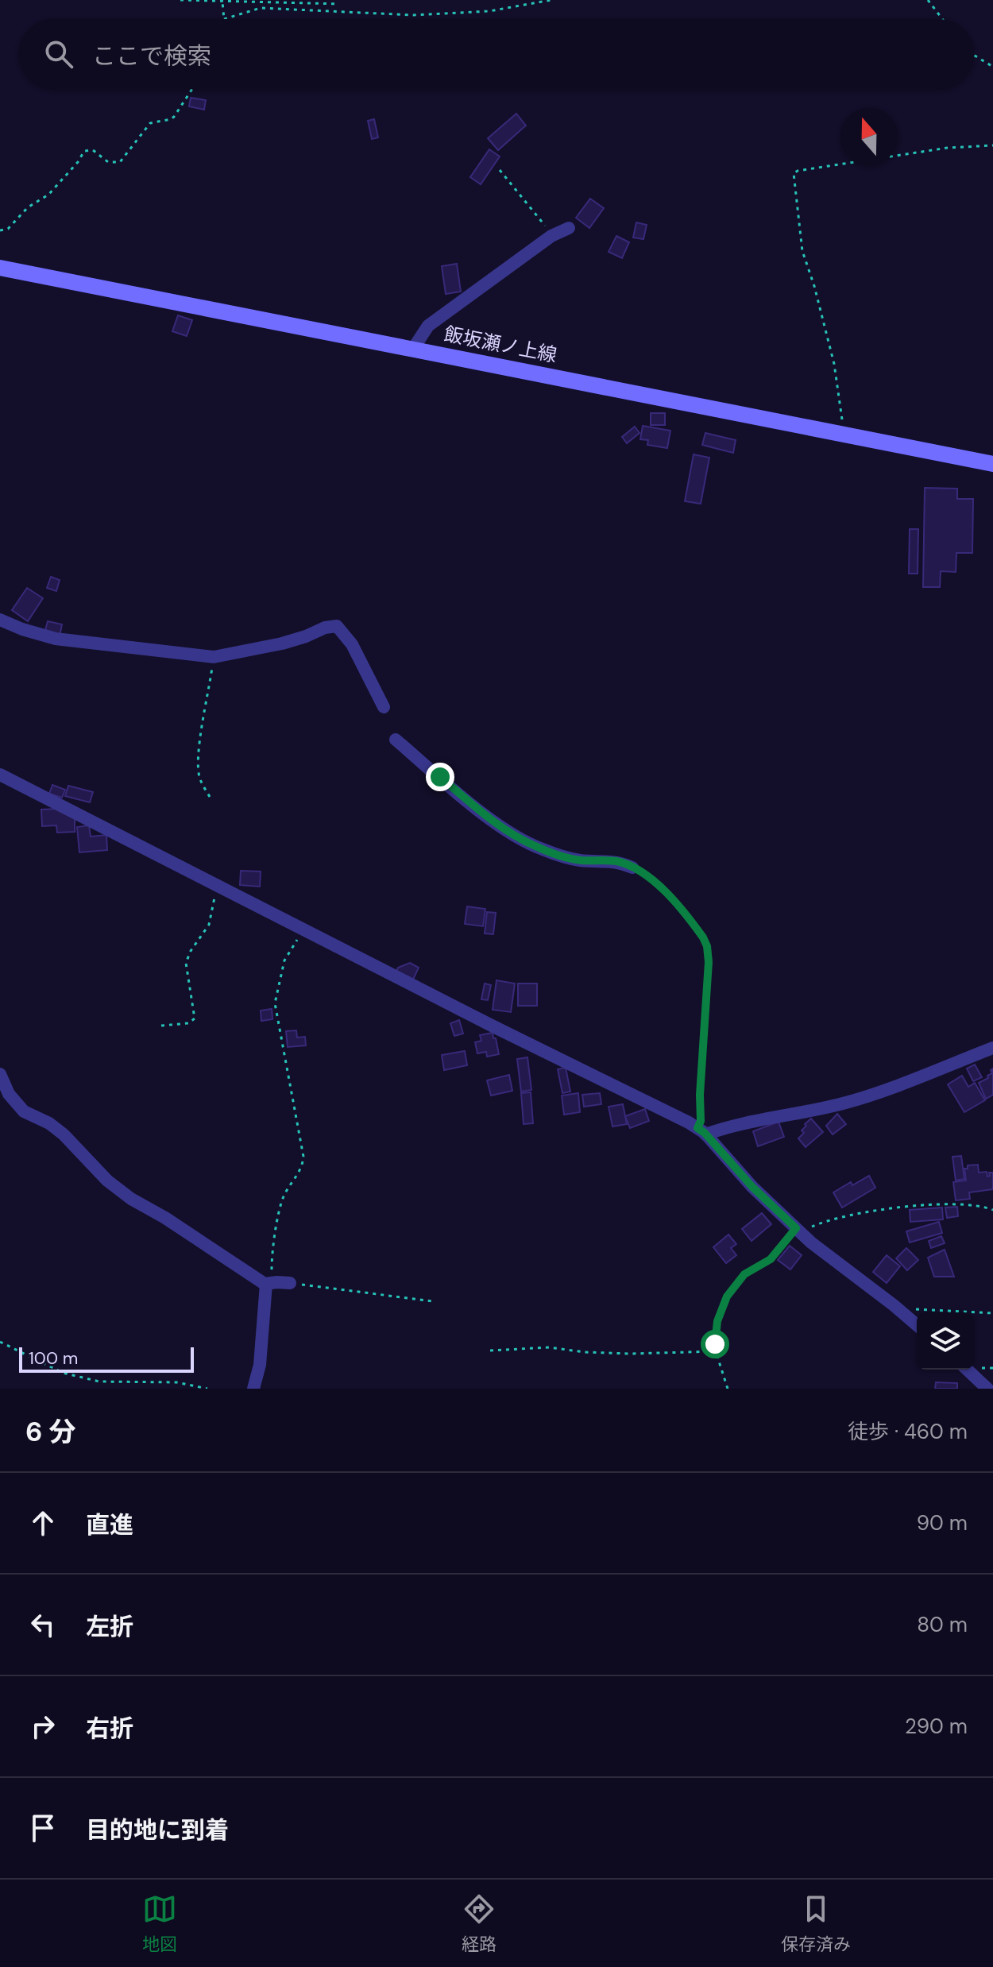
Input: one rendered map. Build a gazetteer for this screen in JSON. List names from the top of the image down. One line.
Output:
{"streets":{"main road":["飯坂瀬ノ上線"]},"scale_bar":"100 m","north":"top","page":{"search":"ここで検索","scale":"100 m","heading":["6 分","徒歩 · 460 m"],"list":[["直進","90 m"],["左折","80 m"],["右折","290 m"],"目的地に到着"],"nav":["地図","経路","保存済み"]}}
